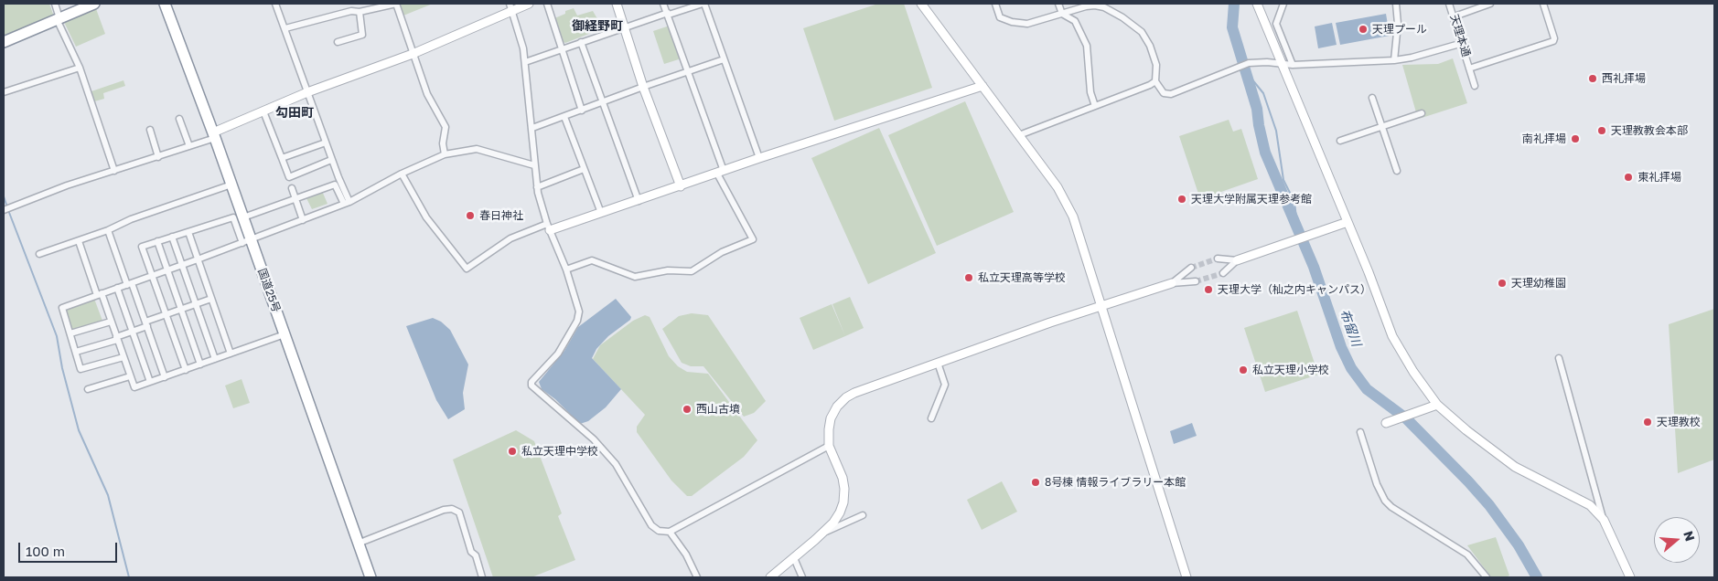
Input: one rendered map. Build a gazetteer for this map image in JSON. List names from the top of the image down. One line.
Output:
{"streets":{"highway":["国道25号"],"street":["天理本通"]},"districts":["御経野町","勾田町"],"water":["布留川"],"places":["天理プール","西礼拝場","天理教教会本部","南礼拝場","東礼拝場","天理大学附属天理参考館","春日神社","私立天理高等学校","天理幼稚園","天理大学（杣之内キャンパス）","私立天理小学校","西山古墳","天理教校","私立天理中学校","8号棟 情報ライブラリー本館"],"scale_bar":"100 m","north":"right"}
